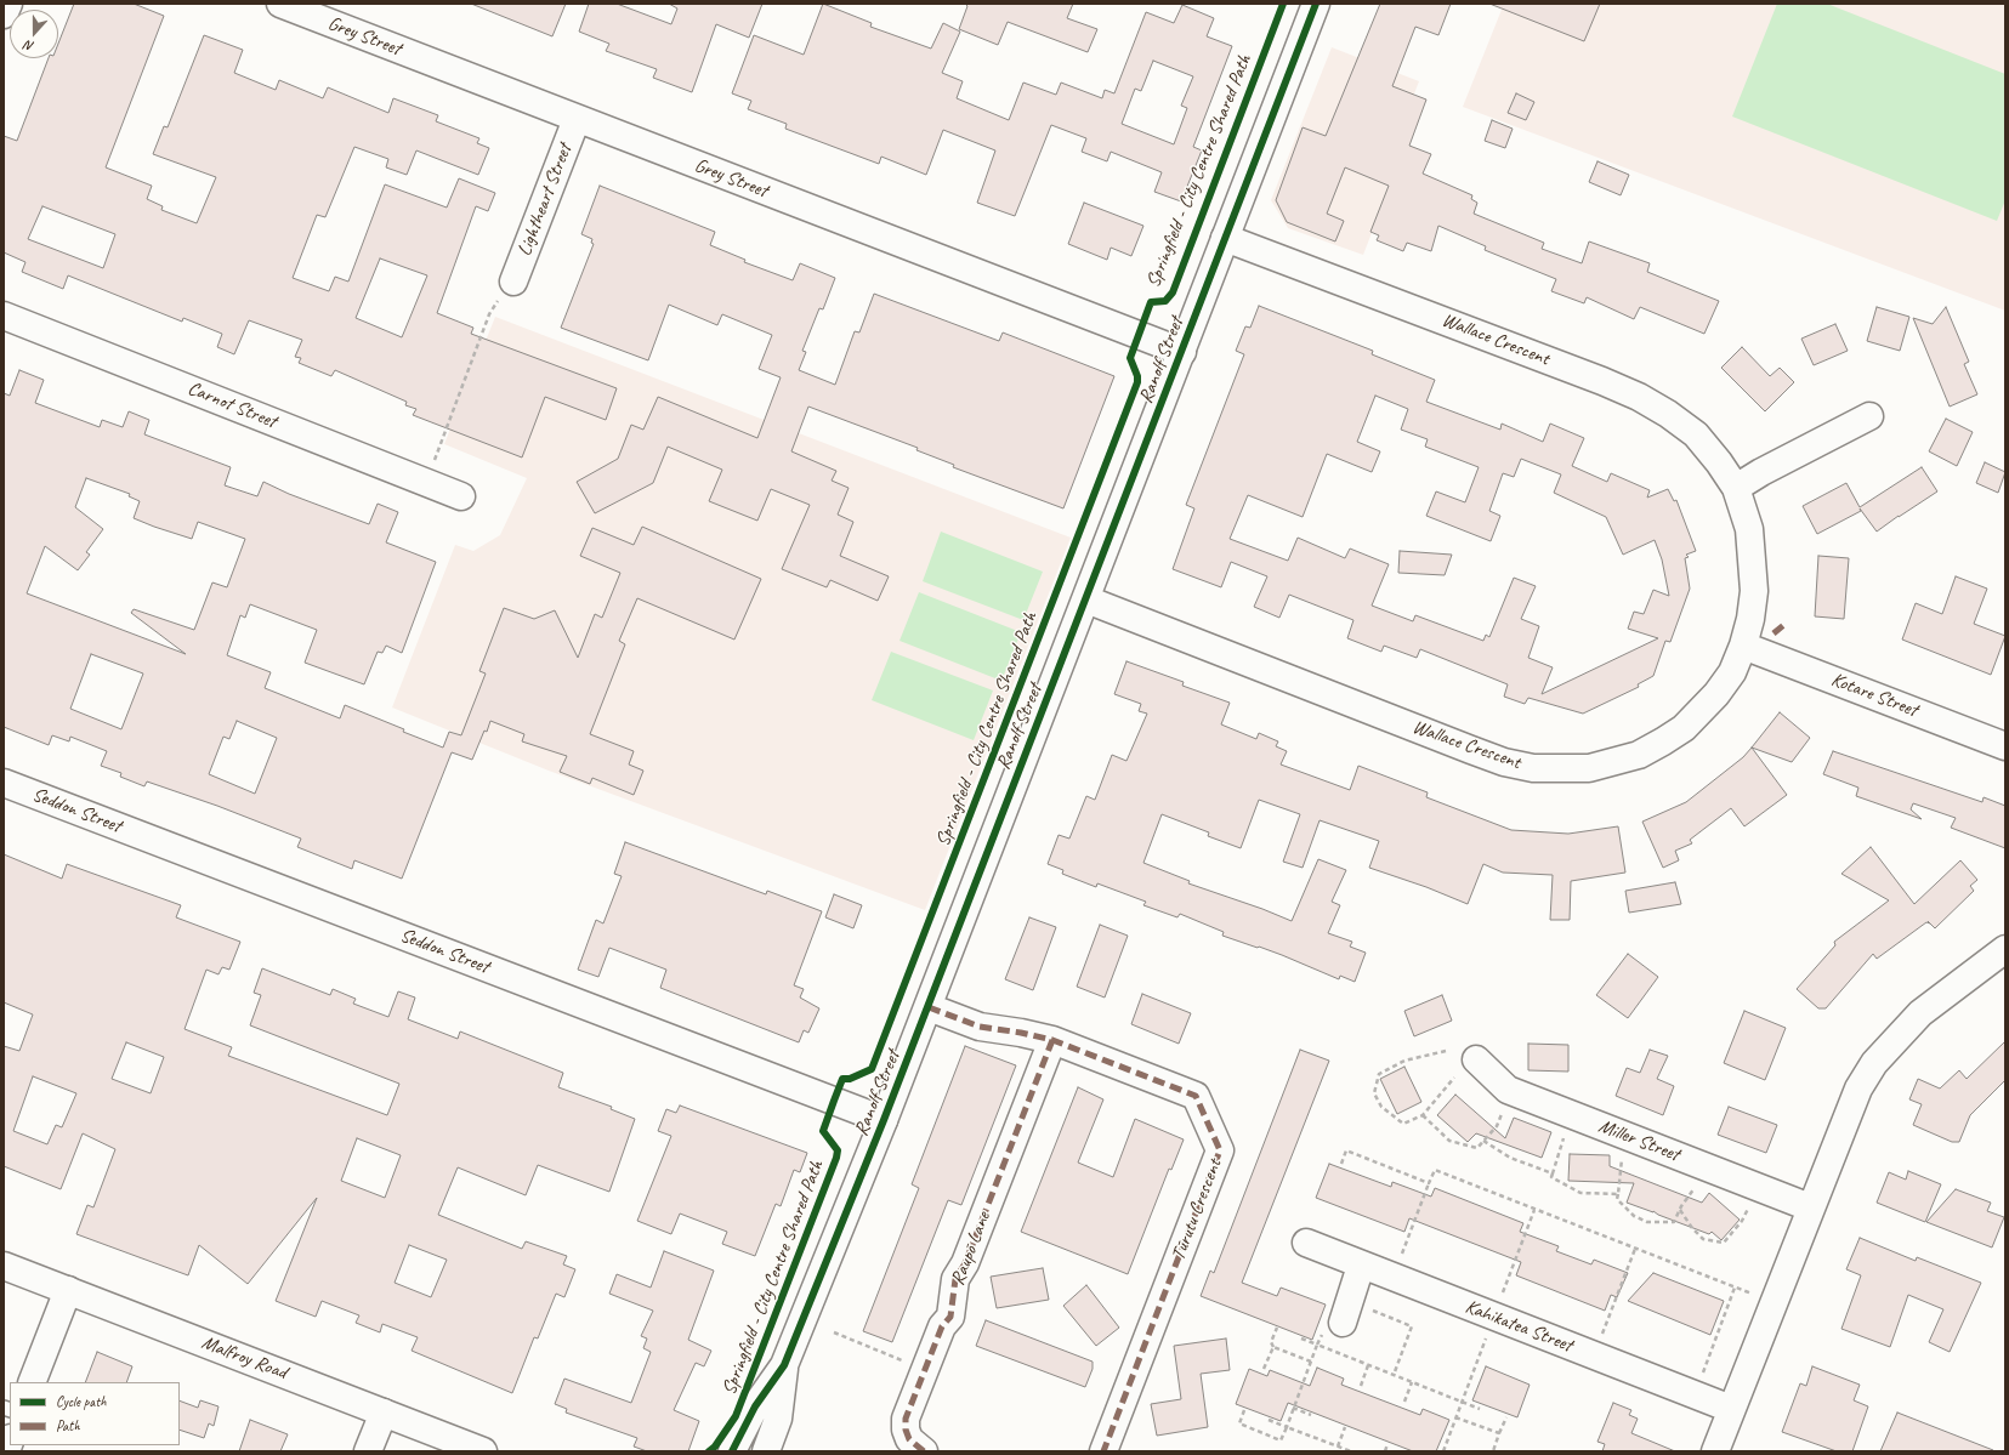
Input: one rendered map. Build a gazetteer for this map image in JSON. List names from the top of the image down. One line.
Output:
{"streets":{"street":["Grey Street","Lightheart Street","Wallace Crescent","Ranolf Street","Carnot Street","Kotare Street","Seddon Street","Miller Street","Tūrutu Crescent","Raupō Lane","Kahikatea Street","Malfroy Road"],"cycle path":["Springfield - City Centre Shared Path"]},"crossings":[["Grey Street","Lightheart Street"],["Grey Street","Ranolf Street"],["Wallace Crescent","Ranolf Street"],["Wallace Crescent","Kotare Street"],["Ranolf Street","Seddon Street"],["Ranolf Street","Tūrutu Crescent"],["Tūrutu Crescent","Raupō Lane"]],"legend":["Cycle path","Path"],"north":"bottom"}
